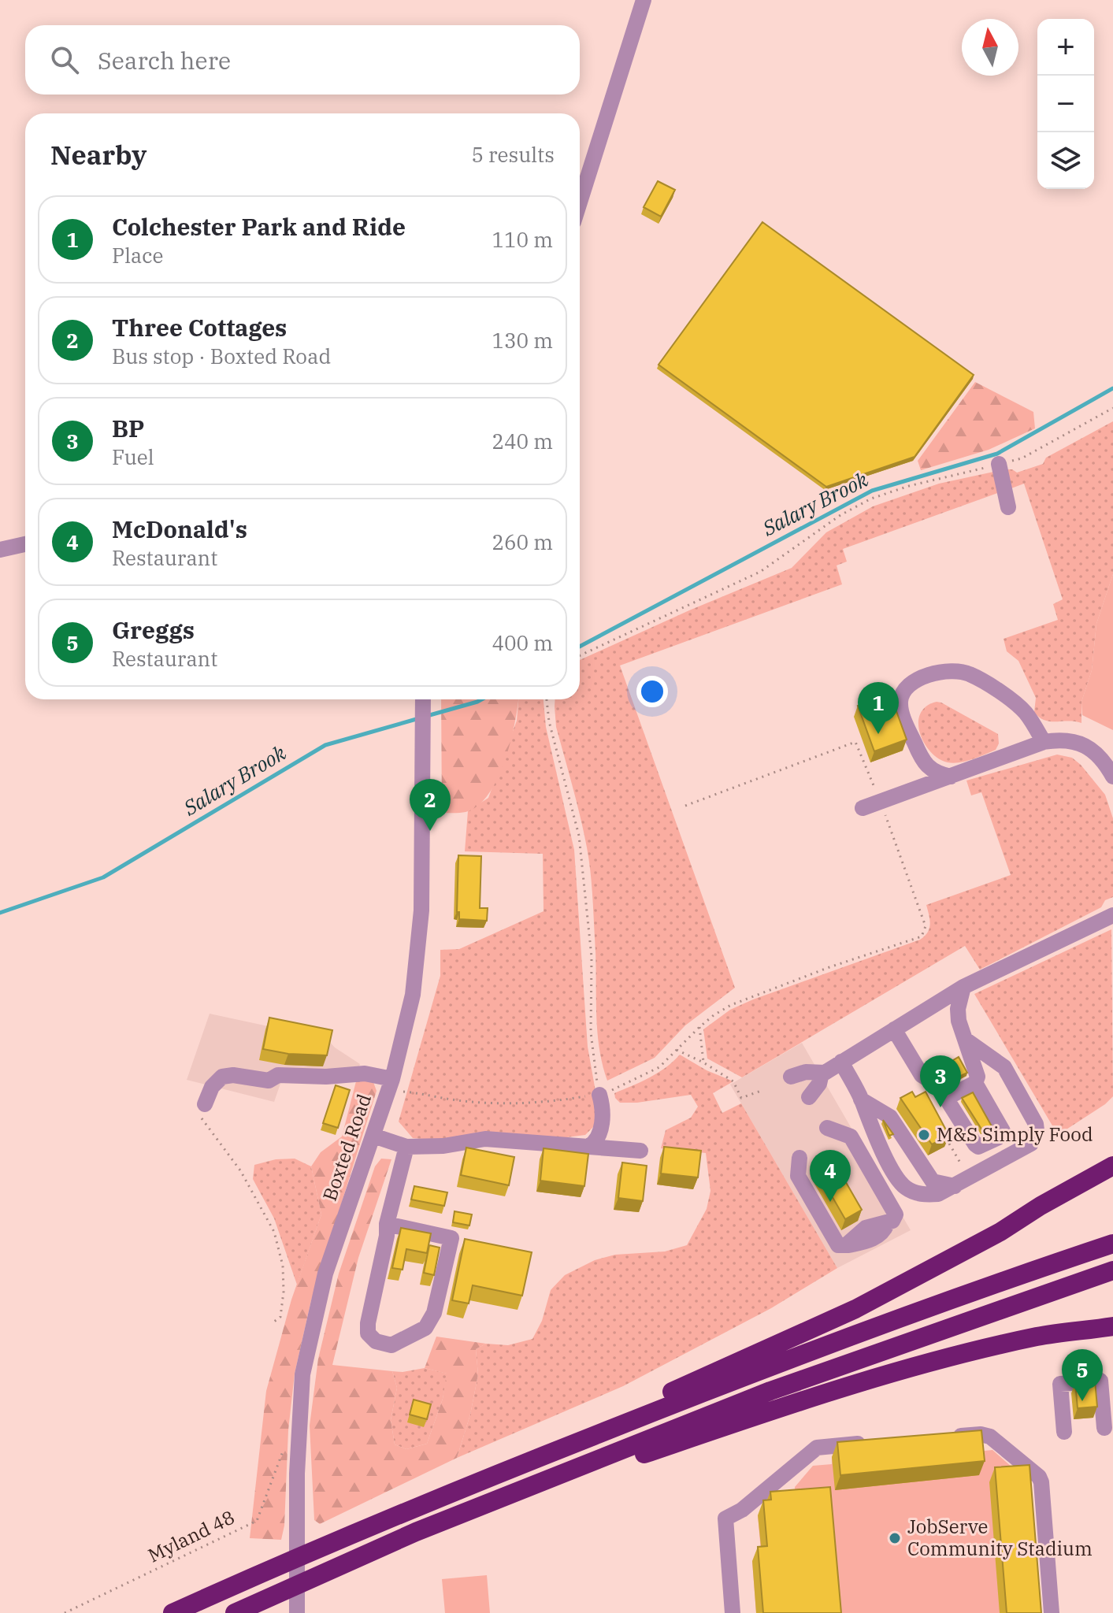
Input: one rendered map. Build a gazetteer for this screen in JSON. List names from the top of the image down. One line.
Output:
{"streets":{"street":["Boxted Road"],"path":["Myland 48"]},"water":["Salary Brook"],"places":["M&S Simply Food","JobServe Community Stadium"],"north":"top","page":{"map_buttons":["+","−"],"search":"Search here","heading":["Nearby","5 results"],"list":[{"mark":"1","name":"Colchester Park and Ride","note":"Place","value":"110 m"},{"mark":"2","name":"Three Cottages","note":"Bus stop · Boxted Road","value":"130 m"},{"mark":"3","name":"BP","note":"Fuel","value":"240 m"},{"mark":"4","name":"McDonald's","note":"Restaurant","value":"260 m"},{"mark":"5","name":"Greggs","note":"Restaurant","value":"400 m"}],"pins":["1","2","3","4","5"]}}
